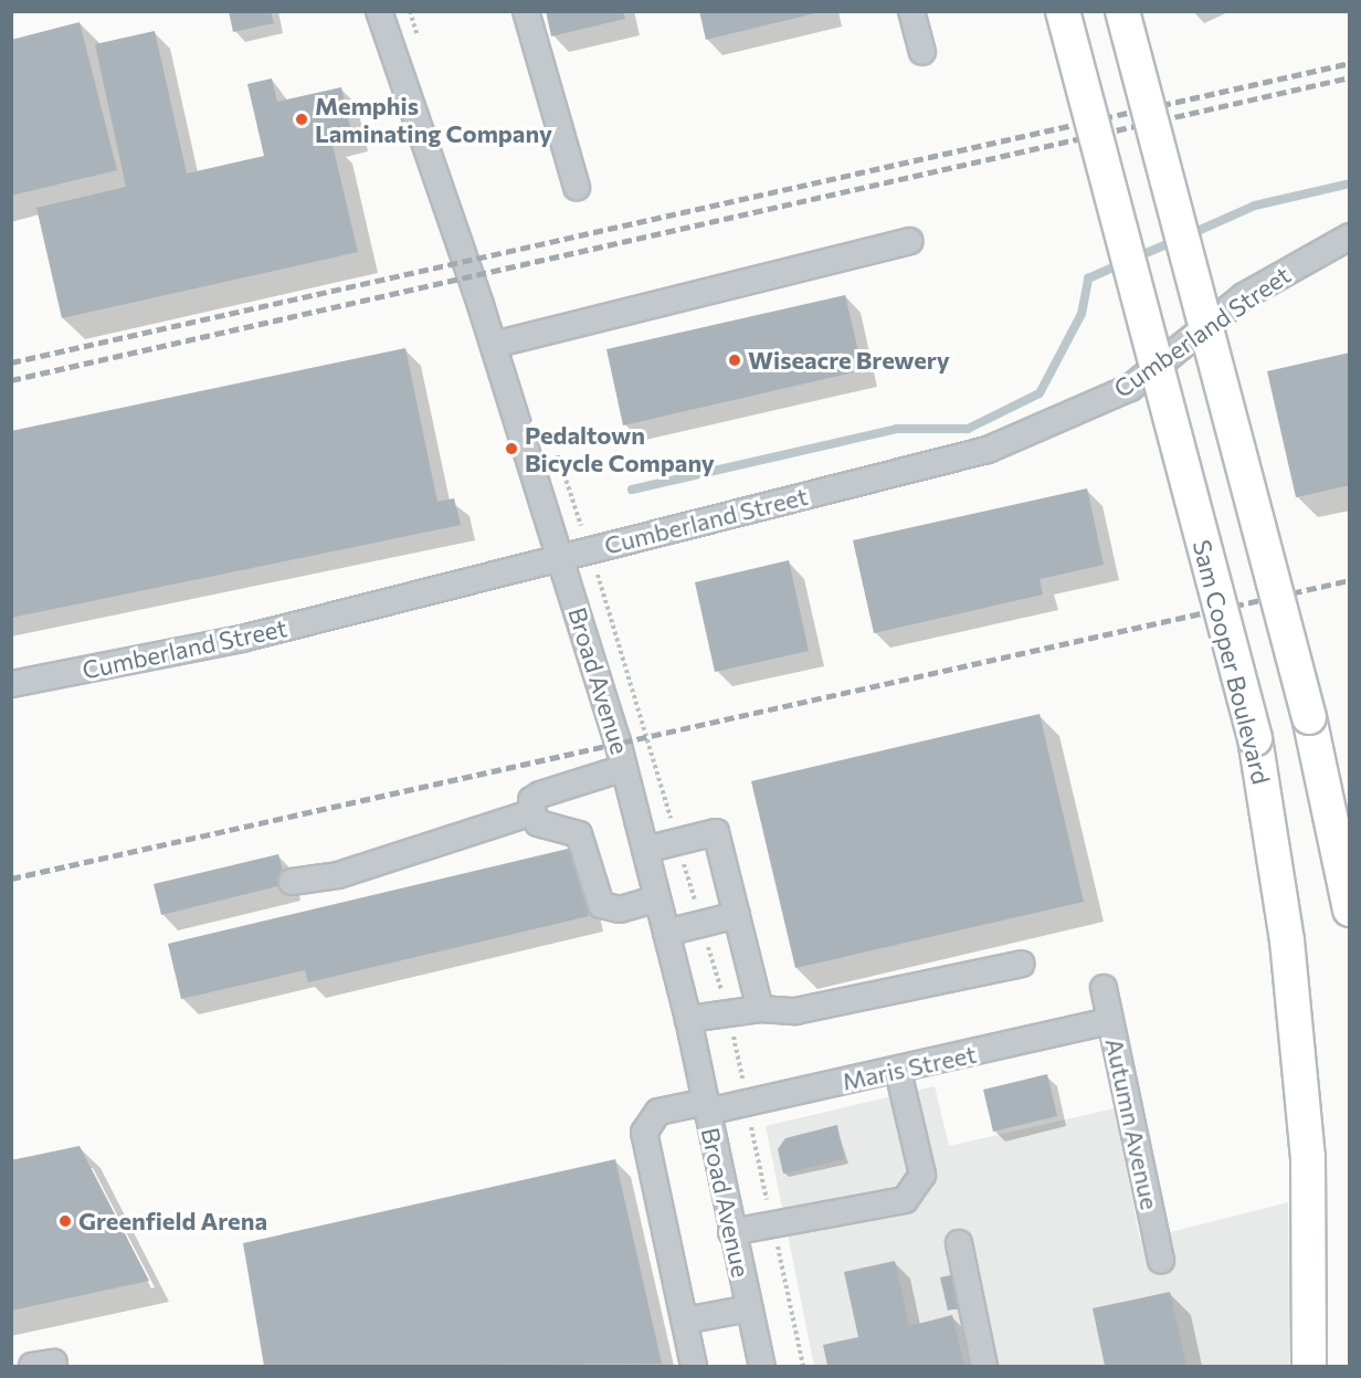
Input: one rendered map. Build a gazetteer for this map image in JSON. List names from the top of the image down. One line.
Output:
{"streets":{"main road":["Sam Cooper Boulevard"],"street":["Cumberland Street","Broad Avenue","Maris Street","Autumn Avenue"]},"crossings":[["Cumberland Street","Broad Avenue"],["Broad Avenue","Maris Street"],["Maris Street","Autumn Avenue"]],"places":["Memphis Laminating Company","Wiseacre Brewery","Pedaltown Bicycle Company","Greenfield Arena"]}
